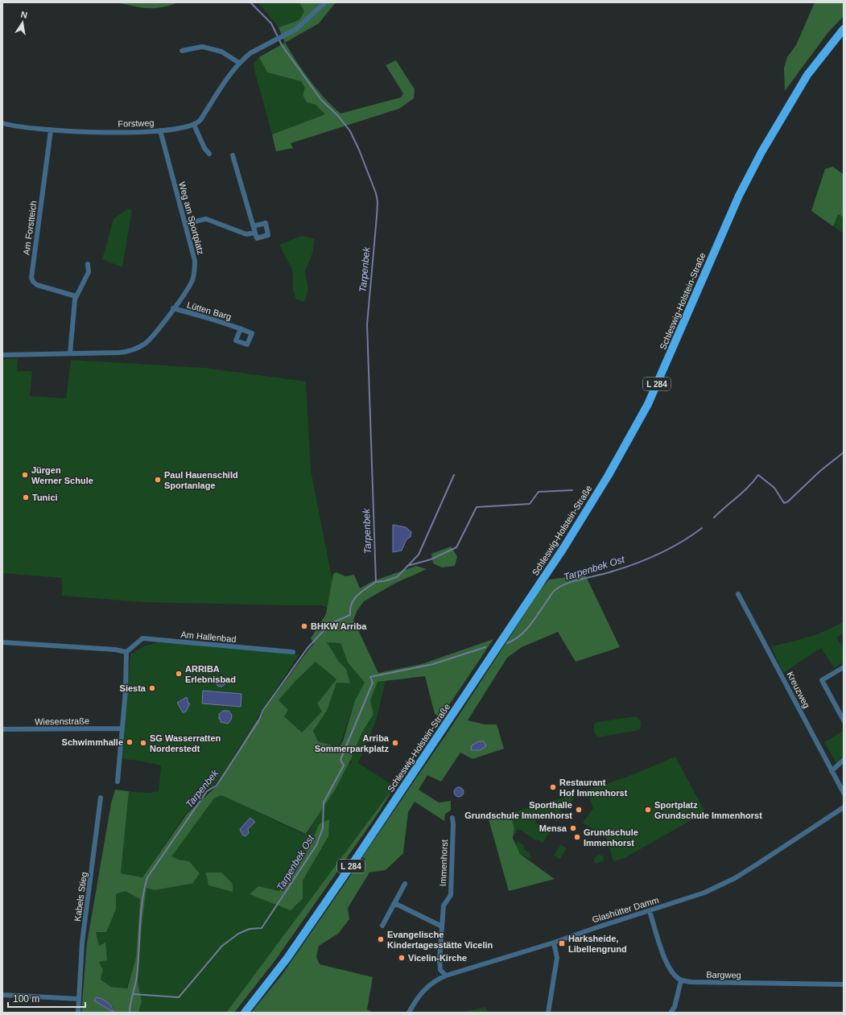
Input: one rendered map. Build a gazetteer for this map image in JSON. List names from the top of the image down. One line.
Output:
{"streets":{"main road":["Schleswig-Holstein-Straße","L 284"],"street":["Forstweg","Weg am Sportplatz","Am Forstteich","Lütten Barg","Am Hallenbad","Kreuzweg","Wiesenstraße","Immenhorst","Kabels Stieg","Glashütter Damm","Bargweg"]},"crossings":[["Forstweg","Weg am Sportplatz"],["Forstweg","Am Forstteich"],["Weg am Sportplatz","Lütten Barg"],["Immenhorst","Glashütter Damm"]],"water":["Tarpenbek","Tarpenbek Ost"],"places":{"other":["Jürgen Werner Schule","Paul Hauenschild Sportanlage","Tunici","BHKW Arriba","ARRIBA Erlebnisbad","Siesta","Schwimmhalle","SG Wasserratten Norderstedt","Arriba Sommerparkplatz","Restaurant Hof Immenhorst","Sporthalle Grundschule Immenhorst","Sportplatz Grundschule Immenhorst","Mensa","Grundschule Immenhorst","Evangelische Kindertagesstätte Vicelin","Vicelin-Kirche"],"transit":["Harksheide, Libellengrund"]},"scale_bar":"100 m","north":"top"}
